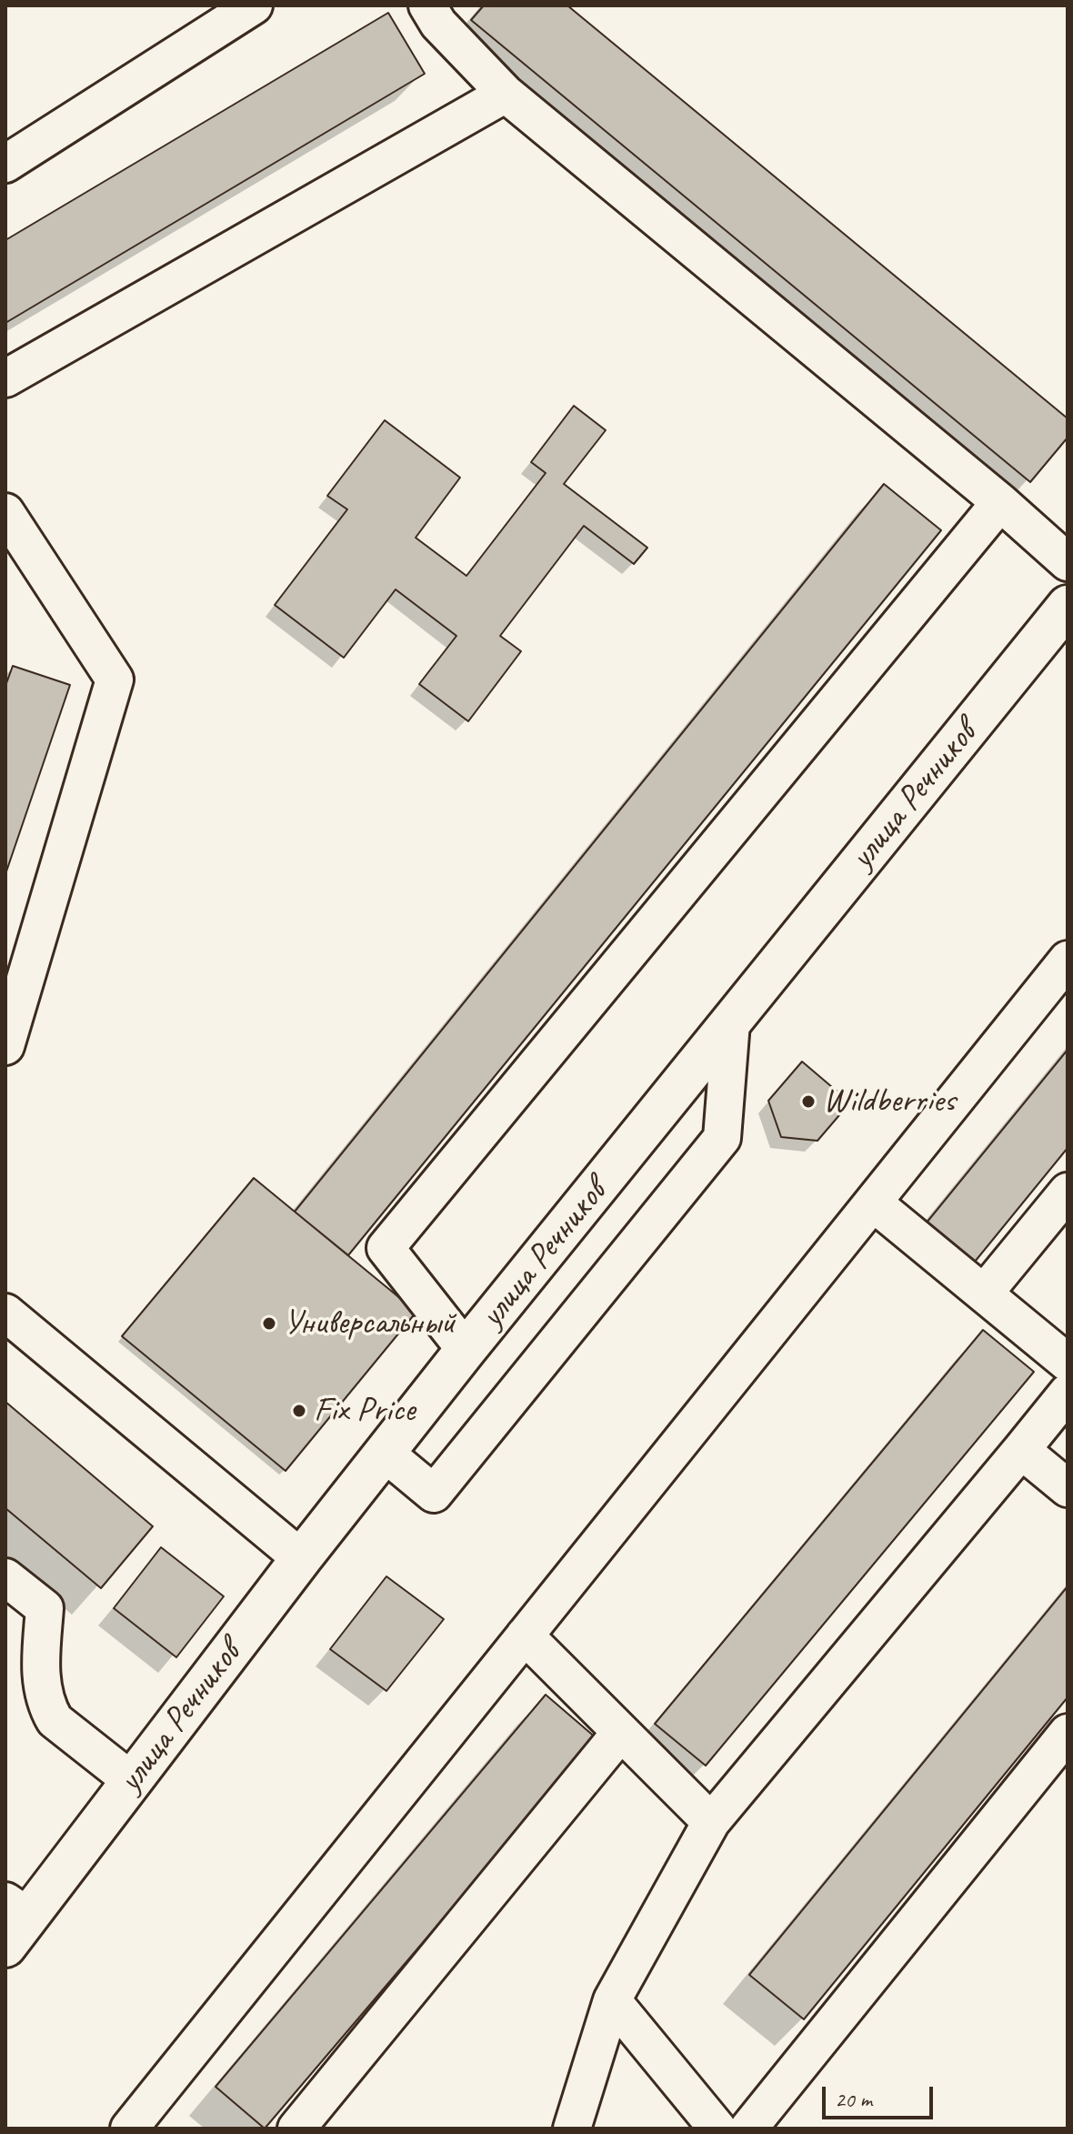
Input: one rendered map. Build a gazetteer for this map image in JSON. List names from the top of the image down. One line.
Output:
{"streets":{"street":["улица Речников"]},"places":["Wildberries","Универсальный","Fix Price"],"scale_bar":"20 m"}
